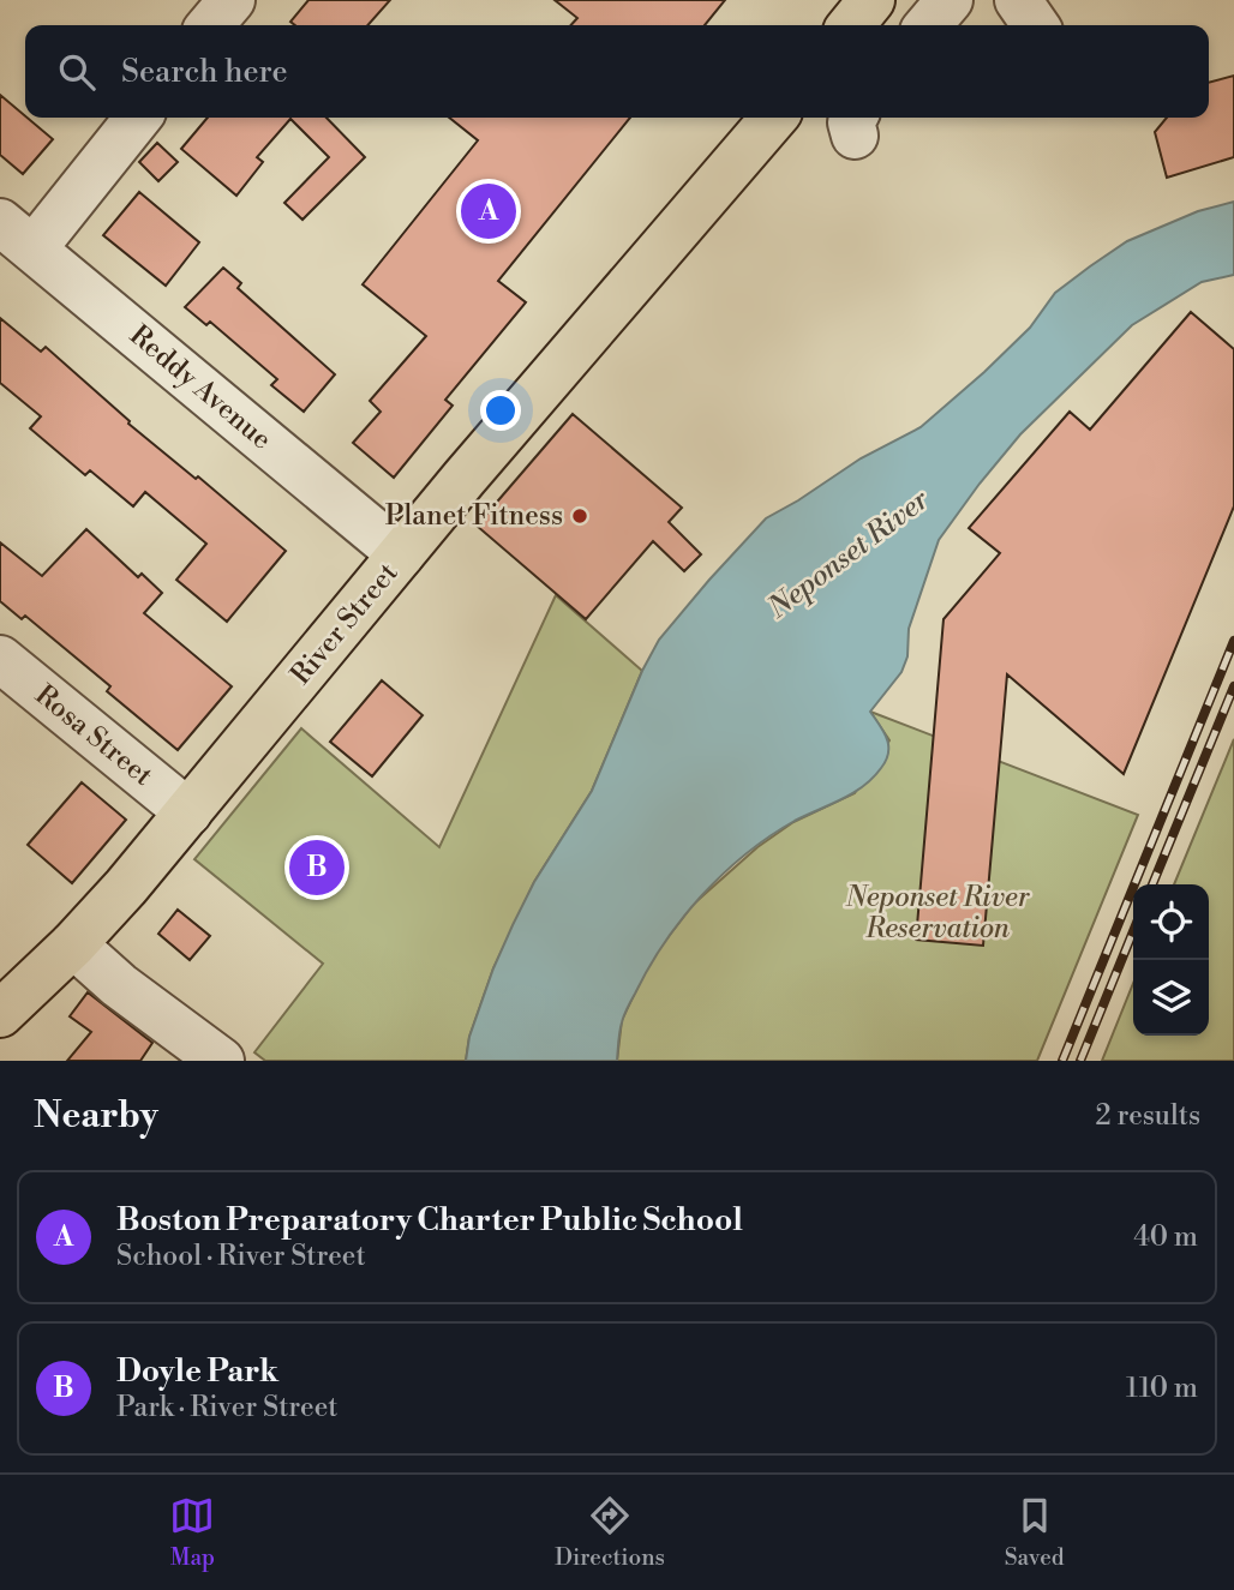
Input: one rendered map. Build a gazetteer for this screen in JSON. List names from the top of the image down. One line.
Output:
{"streets":{"main road":["River Street"],"street":["Reddy Avenue","Rosa Street"]},"crossings":[["Reddy Avenue","River Street"],["River Street","Rosa Street"]],"water":["Neponset River"],"parks":["Neponset River Reservation"],"places":["Planet Fitness"],"page":{"search":"Search here","pins":["A","B"],"heading":["Nearby","2 results"],"list":[{"mark":"A","name":"Boston Preparatory Charter Public School","note":"School · River Street","value":"40 m"},{"mark":"B","name":"Doyle Park","note":"Park · River Street","value":"110 m"}],"nav":["Map","Directions","Saved"]}}
